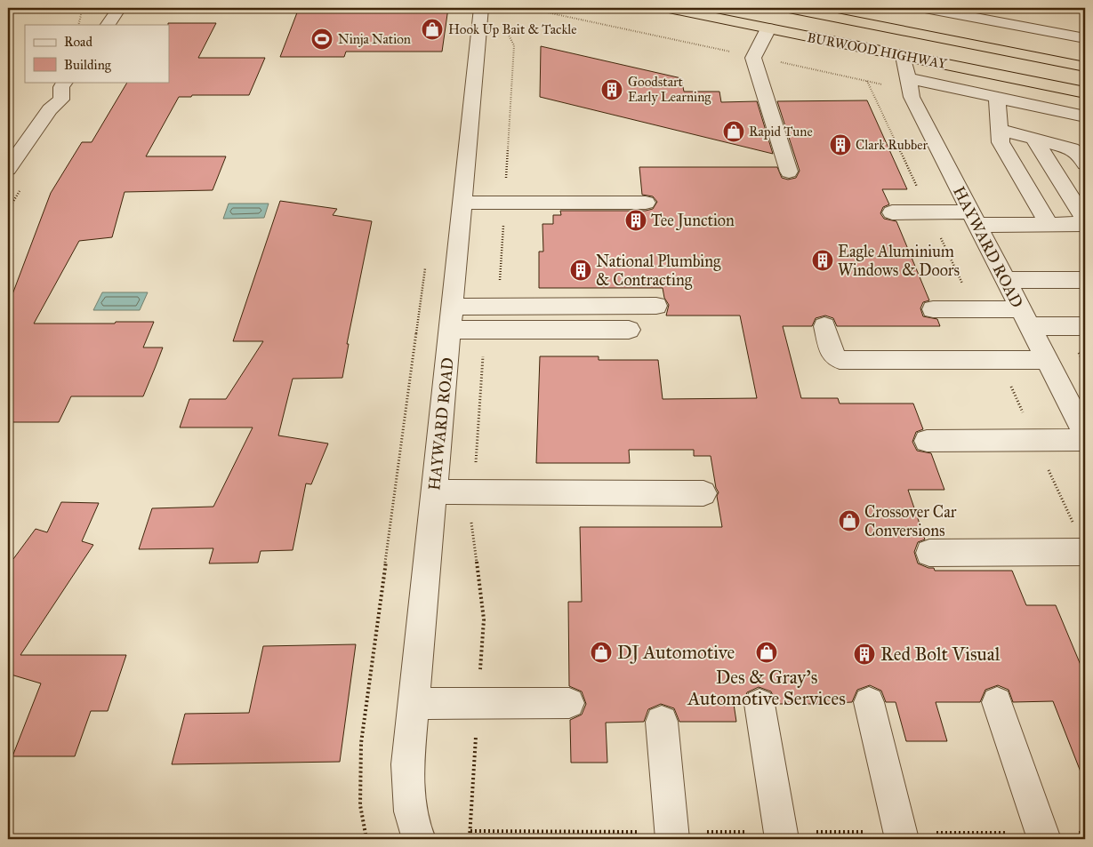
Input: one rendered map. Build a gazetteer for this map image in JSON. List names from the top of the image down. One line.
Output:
{"streets":{"highway":["BURWOOD HIGHWAY"],"street":["HAYWARD ROAD"]},"crossings":[["BURWOOD HIGHWAY","HAYWARD ROAD"]],"places":{"shop":["Hook Up Bait & Tackle","Rapid Tune","Crossover Car Conversions","DJ Automotive","Des & Gray's Automotive Services"],"sports":["Ninja Nation"],"building":["Goodstart Early Learning","Clark Rubber","Tee Junction","Eagle Aluminium Windows & Doors","National Plumbing & Contracting","Red Bolt Visual"]},"legend":["Road","Building"]}
